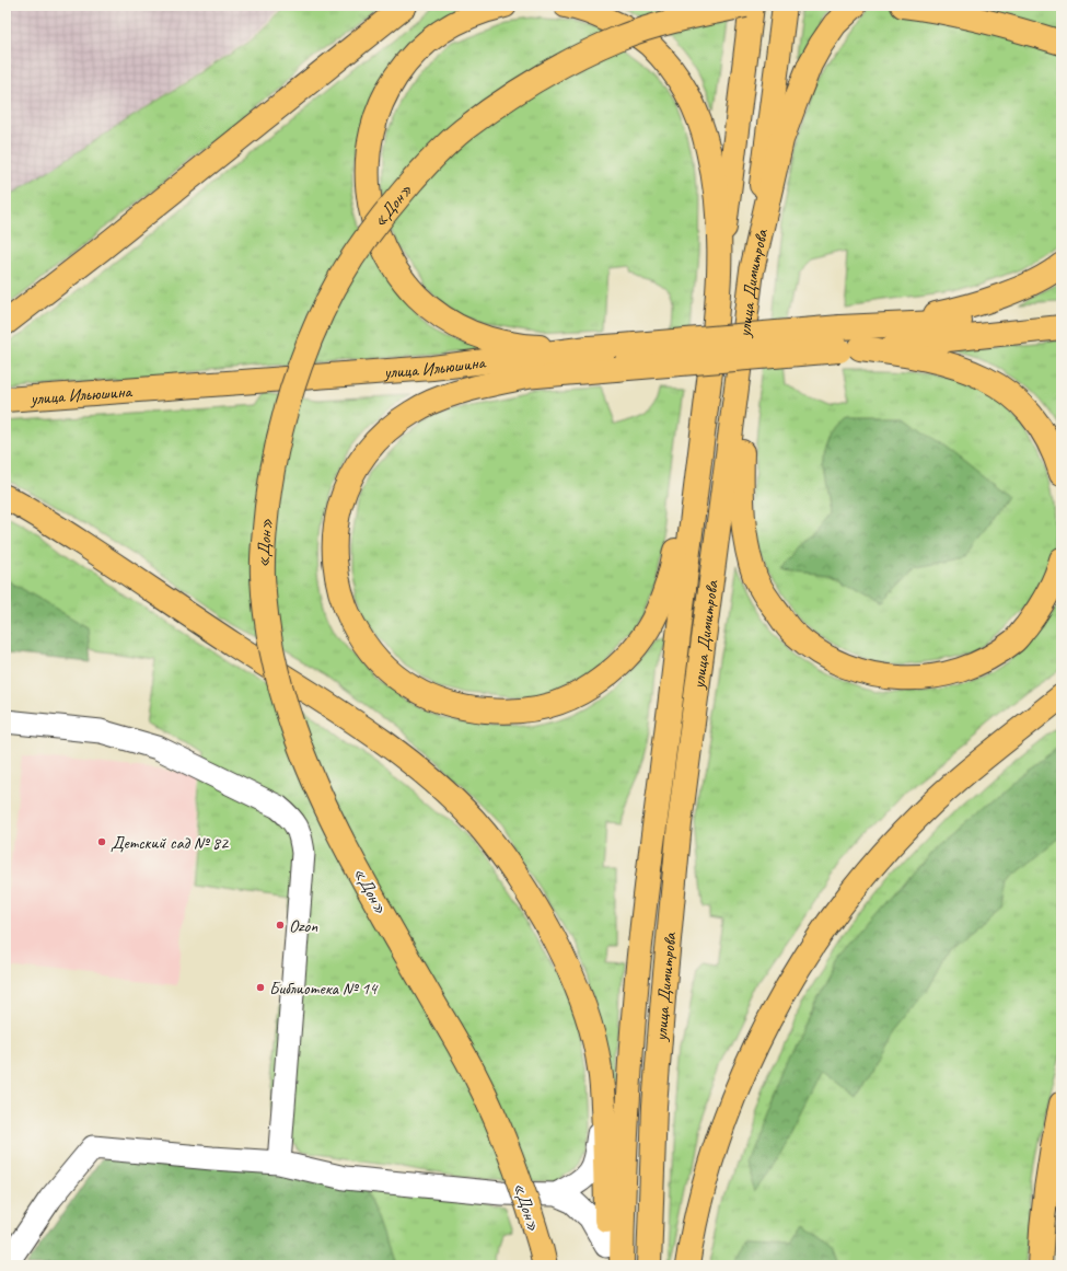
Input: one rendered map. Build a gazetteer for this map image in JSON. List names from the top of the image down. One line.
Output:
{"streets":{"main road":["«Дон»","улица Димитрова","улица Ильюшина"]},"places":["Детский сад № 82","Ozon","Библиотека № 14"]}
